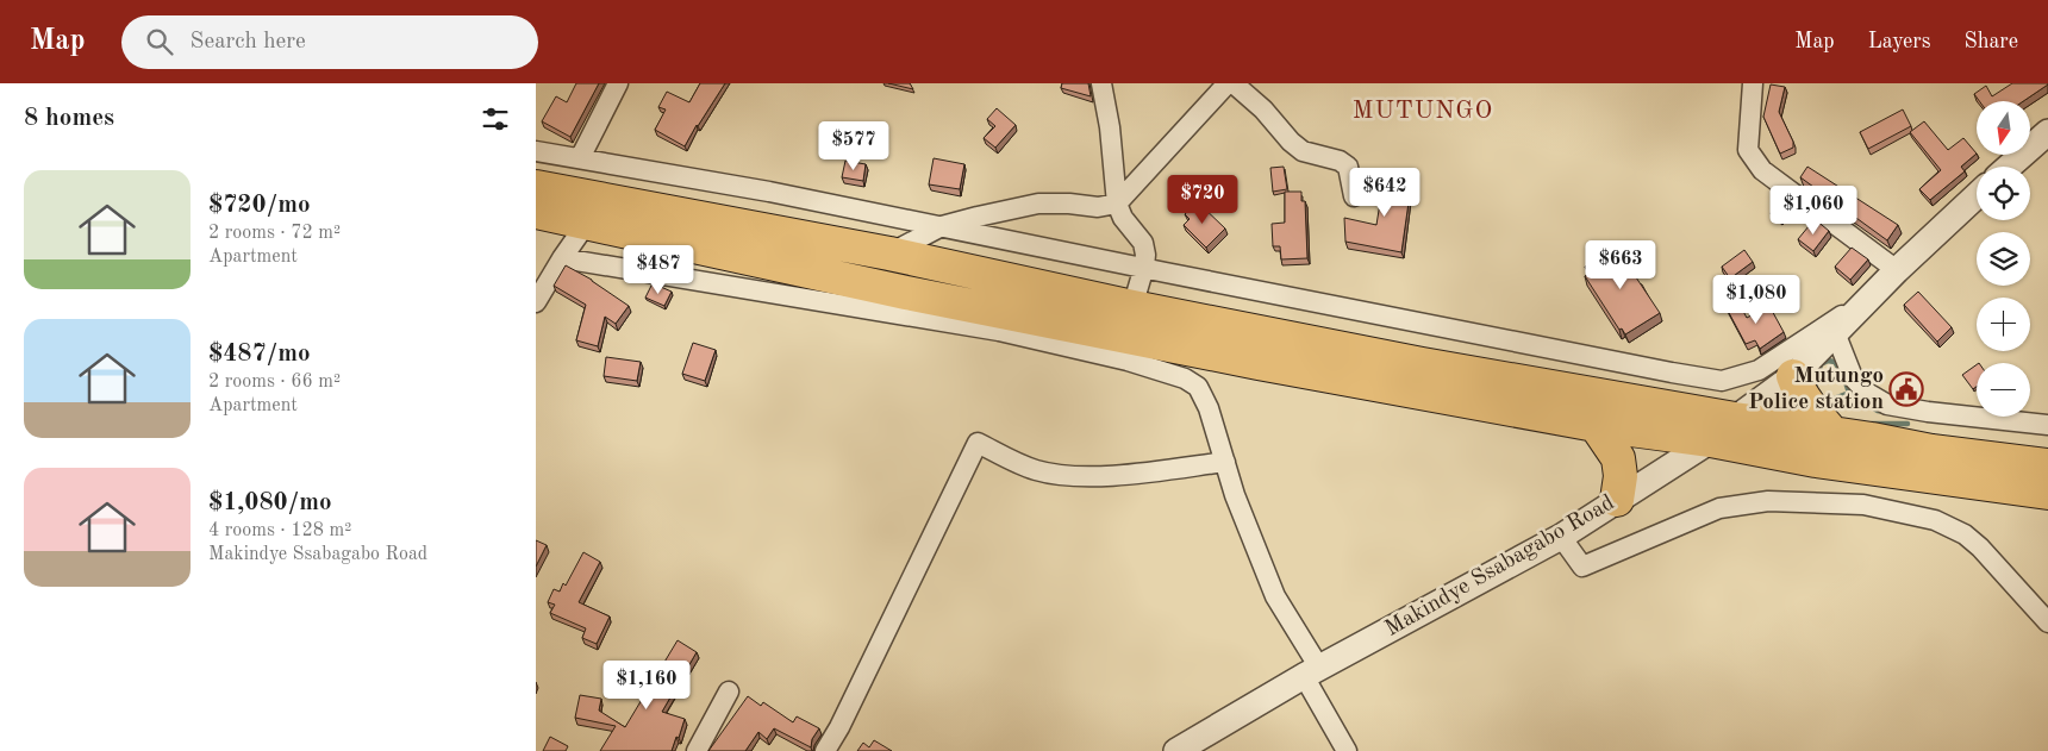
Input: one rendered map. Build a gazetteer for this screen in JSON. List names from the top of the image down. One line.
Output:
{"streets":{"street":["Makindye Ssabagabo Road"]},"districts":["MUTUNGO"],"places":{"public building":["Mutungo Police station"]},"north":"bottom","page":{"header":"Map","search":"Search here","nav":["Map","Layers","Share"],"heading":"8 homes","map_buttons":["+","−"],"price":["$577","$642","$720","$1,060","$663","$487","$1,080","$1,160"],"list":[{"name":"$720/mo","note":"2 rooms · 72 m² · Apartment"},{"name":"$487/mo","note":"2 rooms · 66 m² · Apartment"},{"name":"$1,080/mo","note":"4 rooms · 128 m² · Makindye Ssabagabo Road"}]}}
